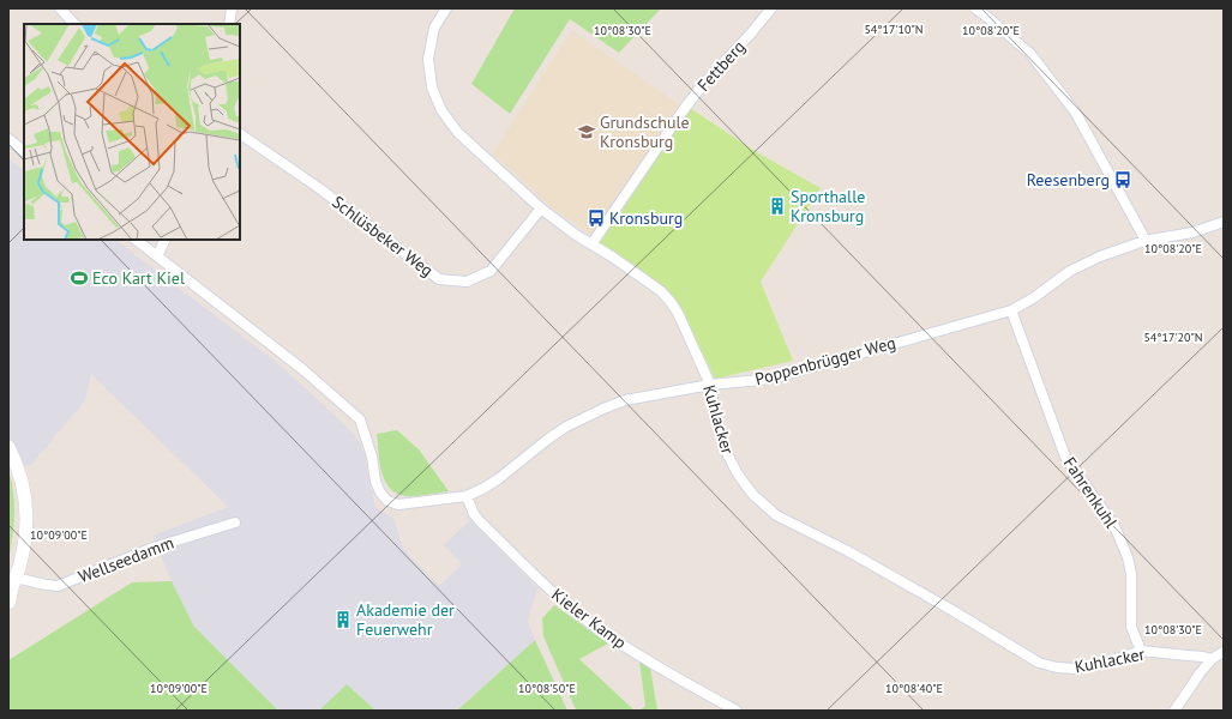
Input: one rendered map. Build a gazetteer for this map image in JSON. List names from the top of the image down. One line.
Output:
{"streets":{"street":["Fettberg","Schlüsbeker Weg","Poppenbrügger Weg","Kuhlacker","Fahrenkuhl","Wellseedamm","Kieler Kamp"]},"crossings":[["Fettberg","Kuhlacker"],["Schlüsbeker Weg","Kuhlacker"],["Poppenbrügger Weg","Kuhlacker"],["Poppenbrügger Weg","Fahrenkuhl"],["Poppenbrügger Weg","Kieler Kamp"],["Kuhlacker","Fahrenkuhl"]],"places":{"school or university":["Grundschule Kronsburg"],"bus stop":["Reesenberg","Kronsburg"],"building":["Sporthalle Kronsburg","Akademie der Feuerwehr"],"sports":["Eco Kart Kiel"]},"coordinates":["54°17'10\"N","10°08'30\"E","10°08'20\"E","54°17'20\"N","10°09'00\"E","10°08'50\"E","10°08'40\"E"]}
